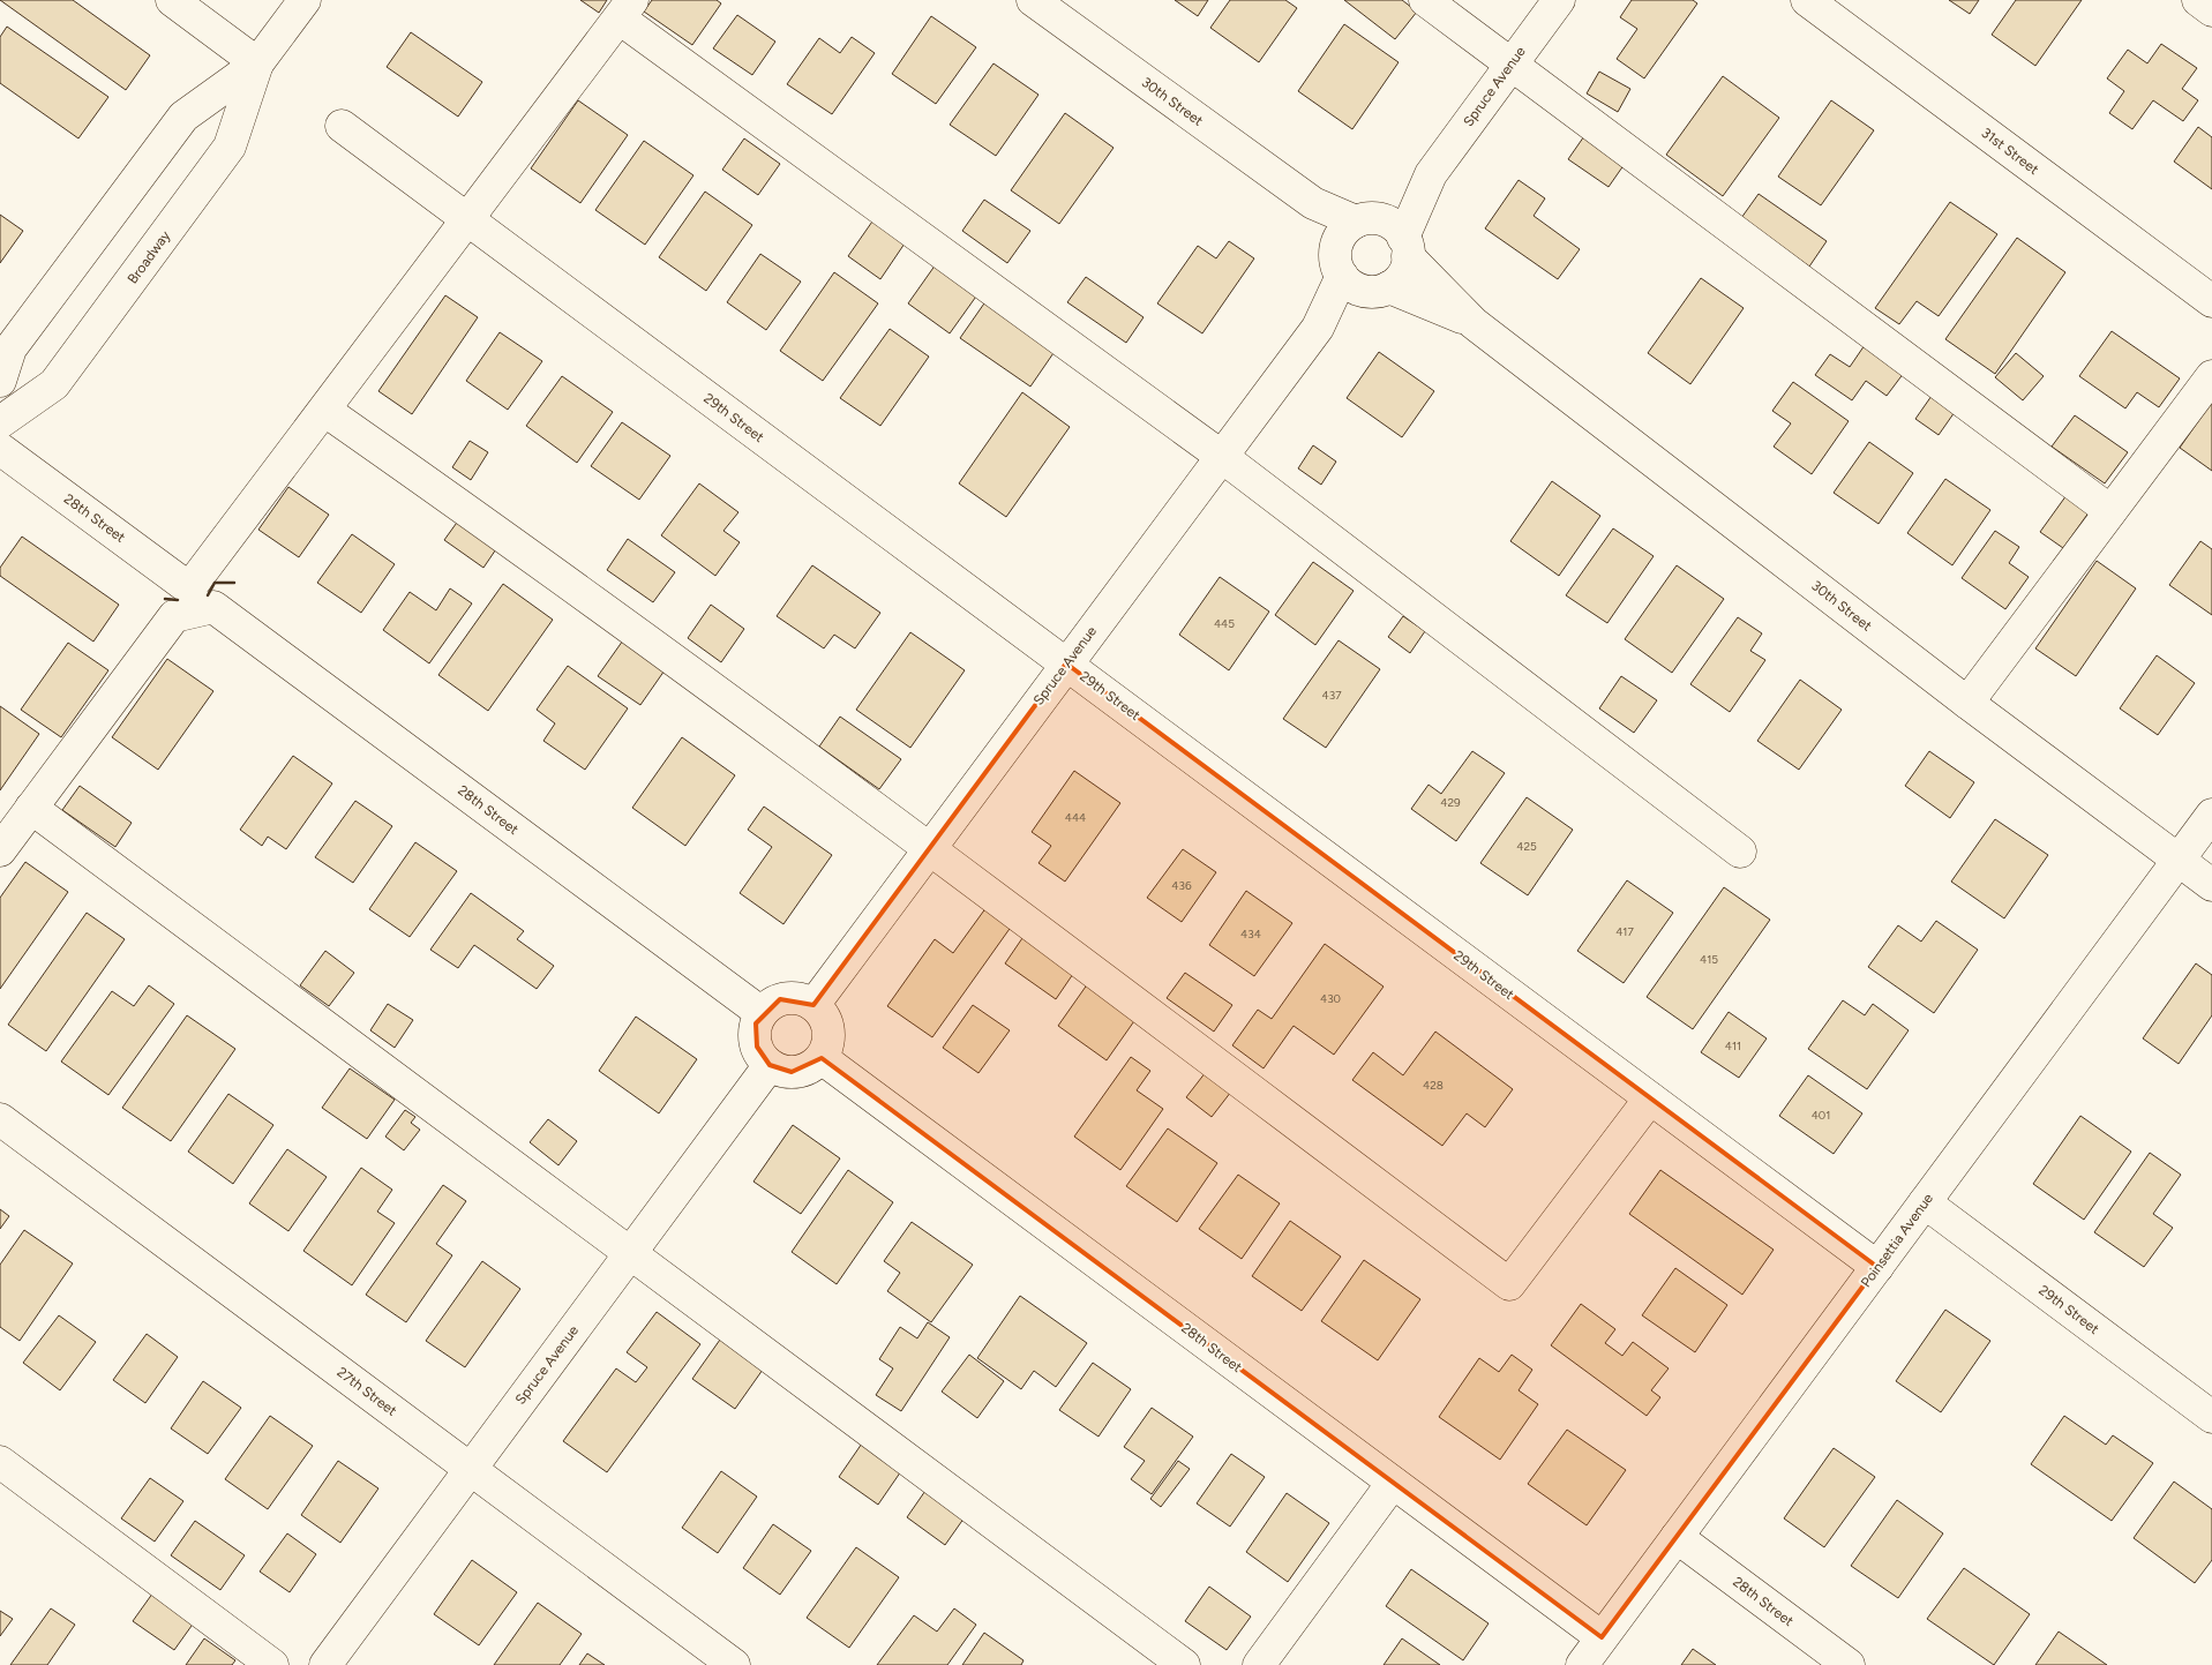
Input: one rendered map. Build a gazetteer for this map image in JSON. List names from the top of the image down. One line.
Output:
{"streets":{"street":["Spruce Avenue","30th Street","31st Street","Broadway","29th Street","28th Street","Poinsettia Avenue","27th Street"]},"crossings":[["Spruce Avenue","30th Street"],["Spruce Avenue","29th Street"],["Spruce Avenue","28th Street"],["Spruce Avenue","27th Street"],["30th Street","Poinsettia Avenue"],["29th Street","Poinsettia Avenue"],["28th Street","Poinsettia Avenue"]],"house_numbers":["445","437","429","444","425","436","417","434","415","430","411","428","401"]}
